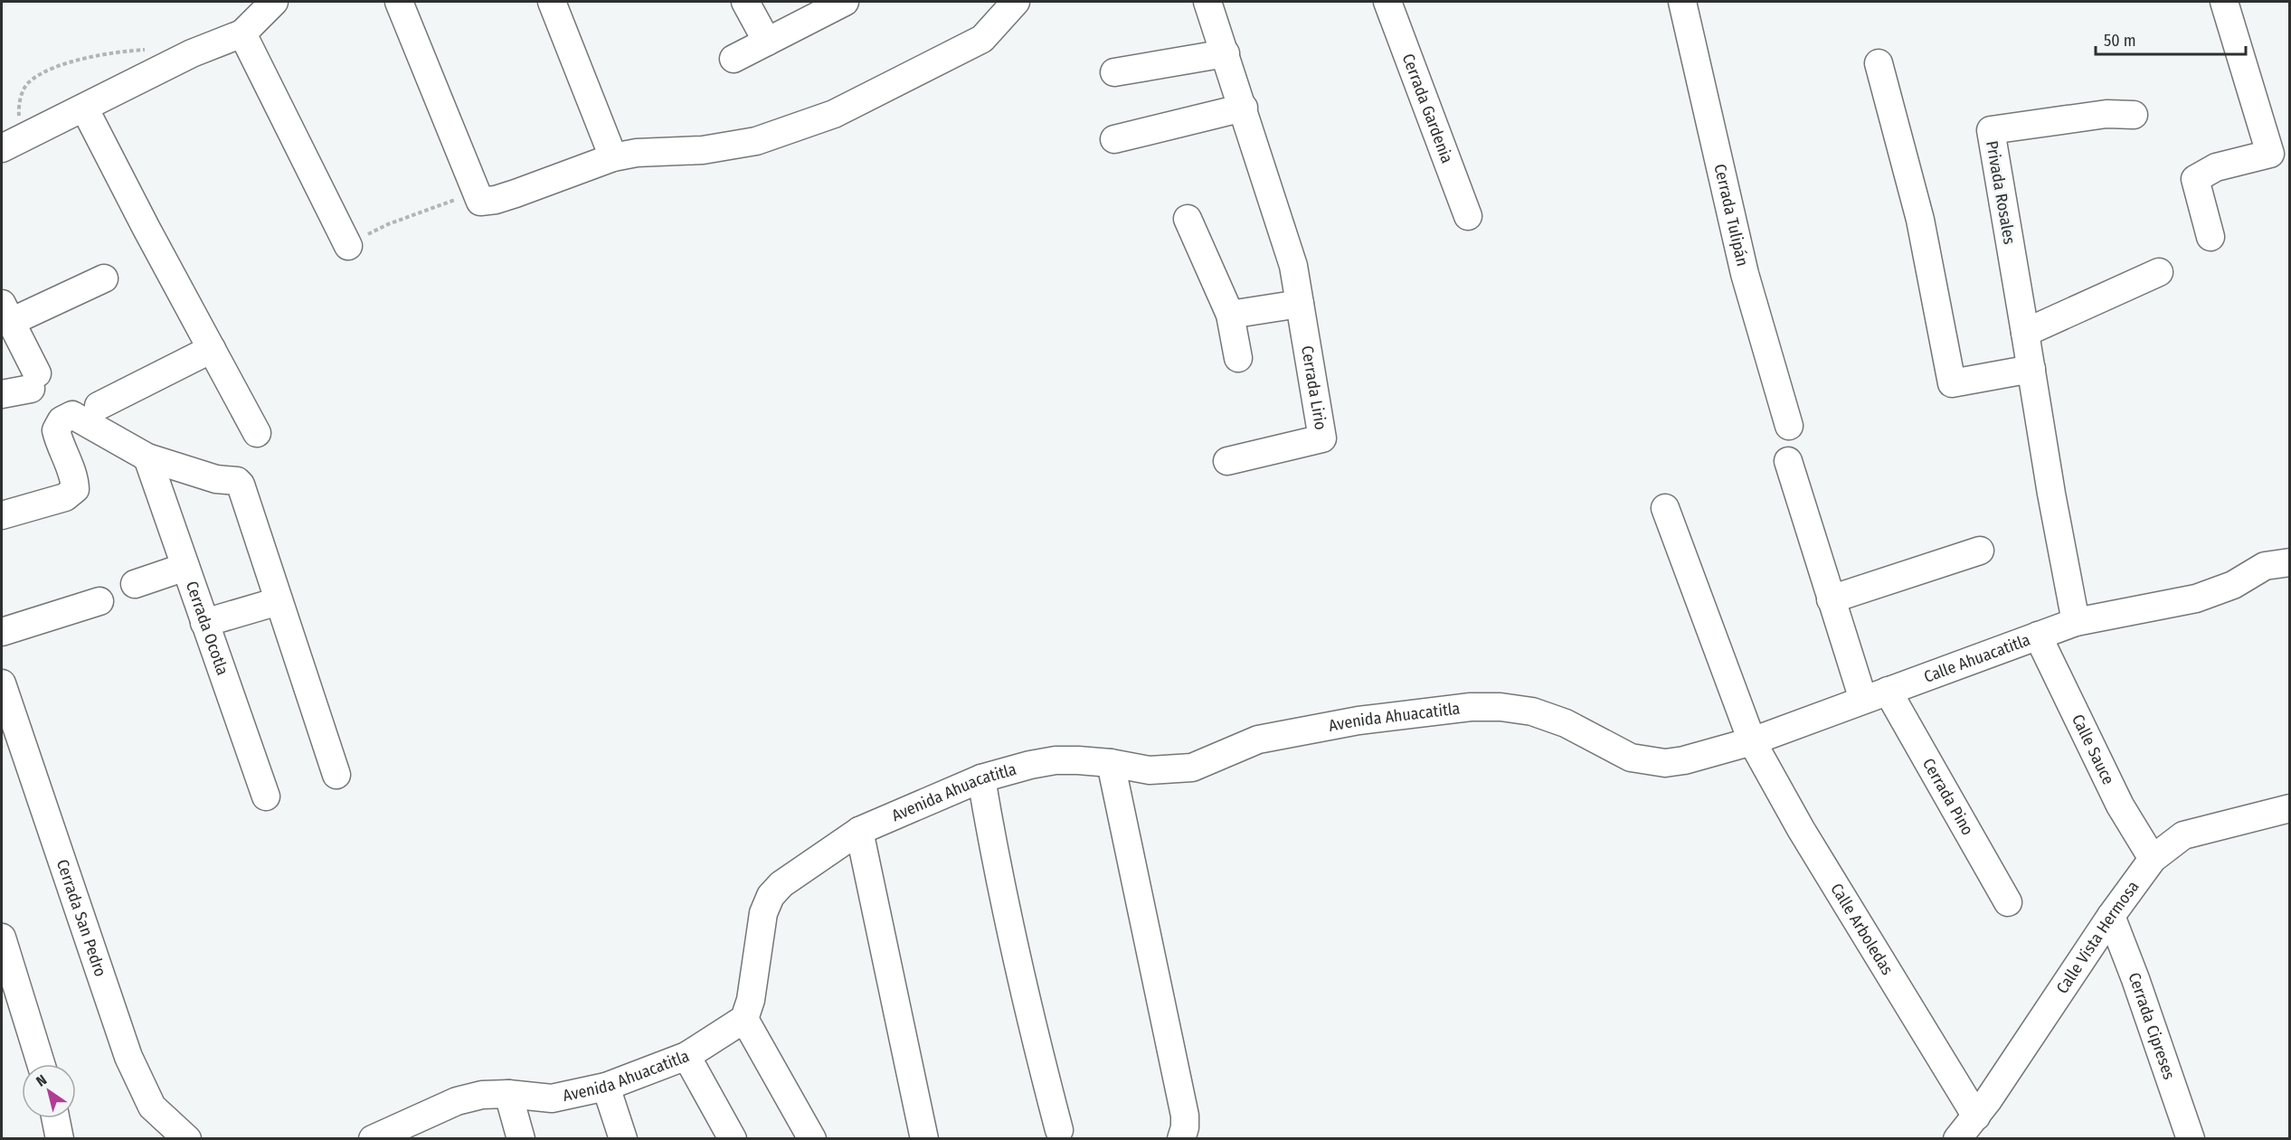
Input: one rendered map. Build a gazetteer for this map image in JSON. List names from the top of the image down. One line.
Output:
{"streets":{"street":["Cerrada Gardenia","Privada Rosales","Cerrada Tulipán","Cerrada Lirio","Cerrada Ocotla","Calle Ahuacatitla","Avenida Ahuacatitla","Calle Sauce","Cerrada Pino","Cerrada San Pedro","Calle Arboledas","Calle Vista Hermosa","Cerrada Cipreses"]},"crossings":[["Privada Rosales","Calle Ahuacatitla"],["Calle Ahuacatitla","Avenida Ahuacatitla"],["Calle Ahuacatitla","Calle Sauce"],["Calle Ahuacatitla","Cerrada Pino"],["Calle Ahuacatitla","Calle Arboledas"],["Calle Sauce","Calle Vista Hermosa"],["Calle Arboledas","Calle Vista Hermosa"],["Calle Vista Hermosa","Cerrada Cipreses"]],"scale_bar":"50 m","north":"top left"}
